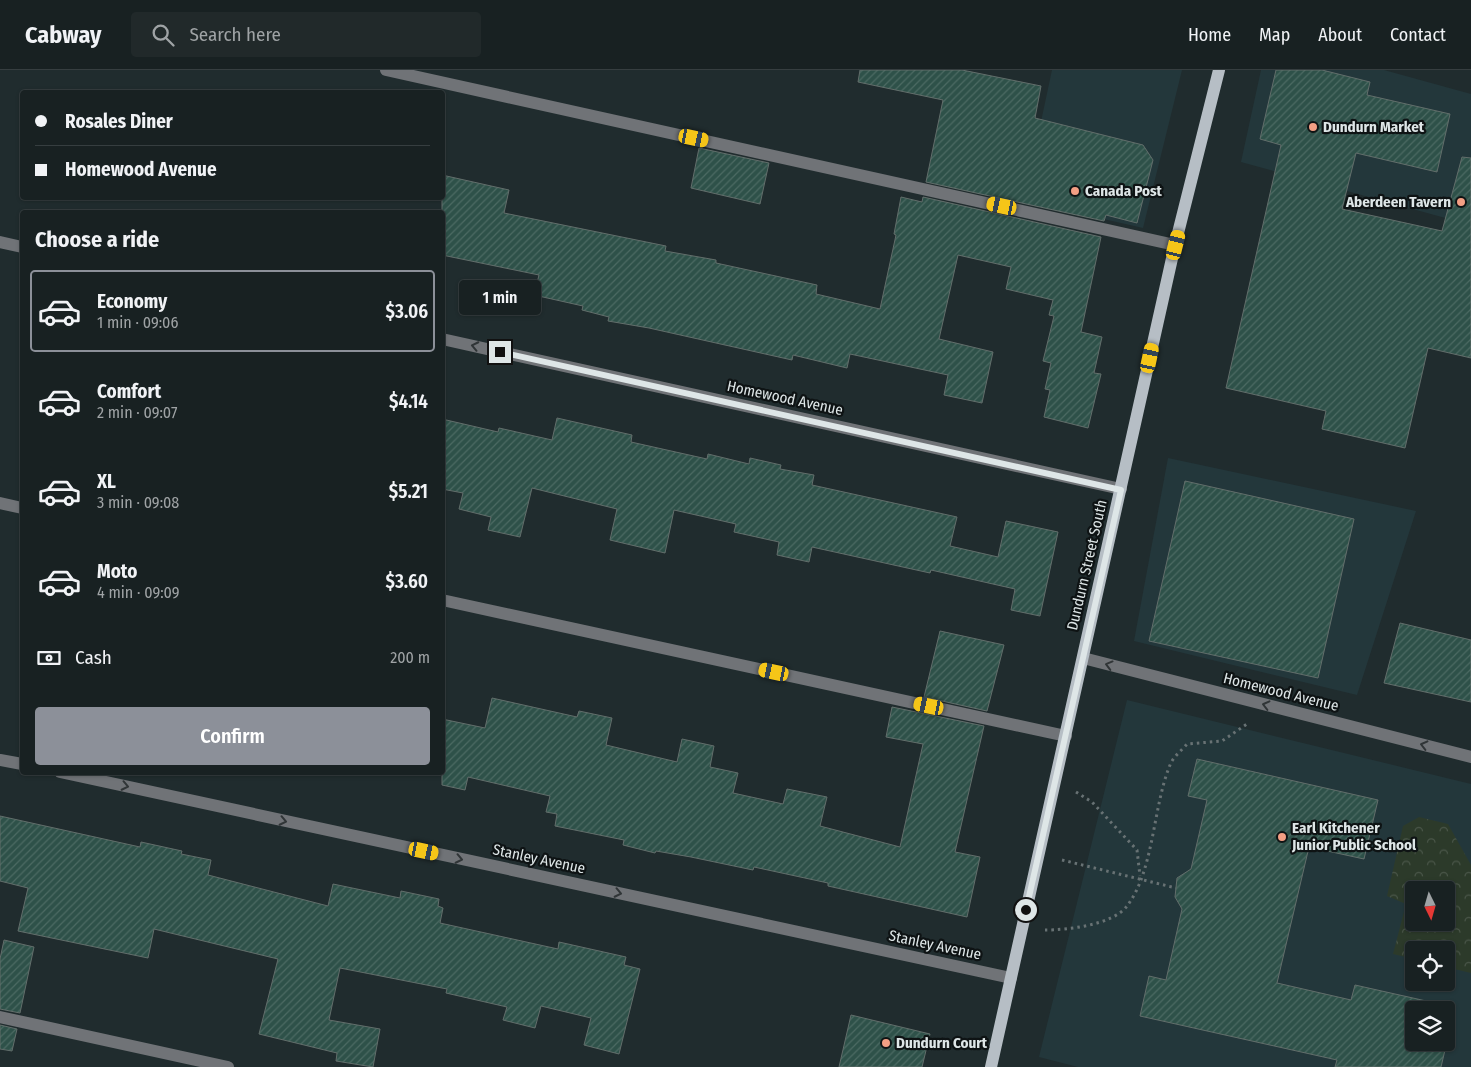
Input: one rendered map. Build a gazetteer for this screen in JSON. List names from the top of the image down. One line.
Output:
{"streets":{"main road":["Dundurn Street South"],"street":["Homewood Avenue","Stanley Avenue"]},"crossings":[["Homewood Avenue","Dundurn Street South"],["Dundurn Street South","Stanley Avenue"]],"one_way":["Homewood Avenue","Stanley Avenue"],"places":["Dundurn Market","Canada Post","Aberdeen Tavern","Earl Kitchener Junior Public School","Dundurn Court"],"north":"bottom","page":{"header":"Cabway","search":"Search here","nav":["Home","Map","About","Contact"],"banner":["Rosales Diner","Homewood Avenue"],"heading":"Choose a ride","list":[{"name":"Economy","note":"1 min · 09:06","value":"$3.06"},{"name":"Comfort","note":"2 min · 09:07","value":"$4.14"},{"name":"XL","note":"3 min · 09:08","value":"$5.21"},{"name":"Moto","note":"4 min · 09:09","value":"$3.60"}],"bubble":"1 min","pay":["Cash","200 m"],"buttons":"Confirm"}}
